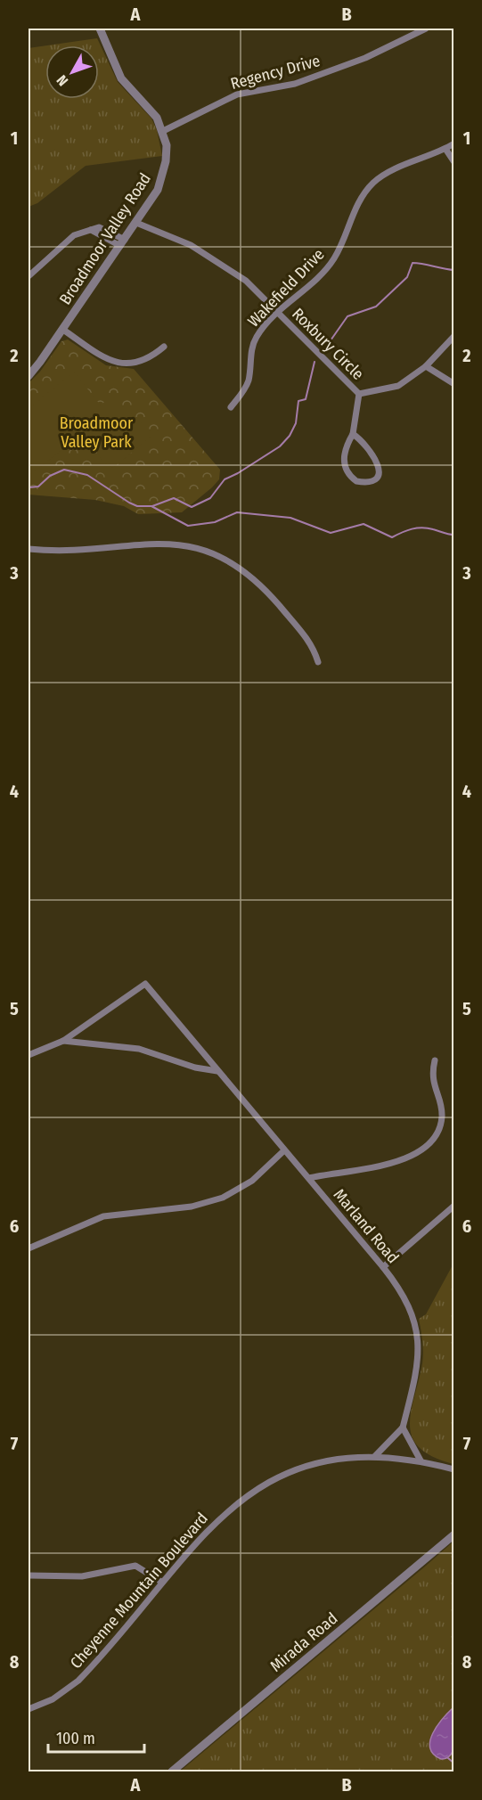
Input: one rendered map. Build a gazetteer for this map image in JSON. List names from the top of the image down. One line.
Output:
{"streets":{"street":["Regency Drive","Broadmoor Valley Road","Wakefield Drive","Roxbury Circle","Marland Road","Cheyenne Mountain Boulevard","Mirada Road"]},"crossings":[["Regency Drive","Broadmoor Valley Road"],["Broadmoor Valley Road","Roxbury Circle"],["Wakefield Drive","Roxbury Circle"]],"parks":["Broadmoor Valley Park"],"scale_bar":"100 m","north":"bottom left","grid":{"columns":["A","B"],"rows":["1","2","3","4","5","6","7","8"]}}
